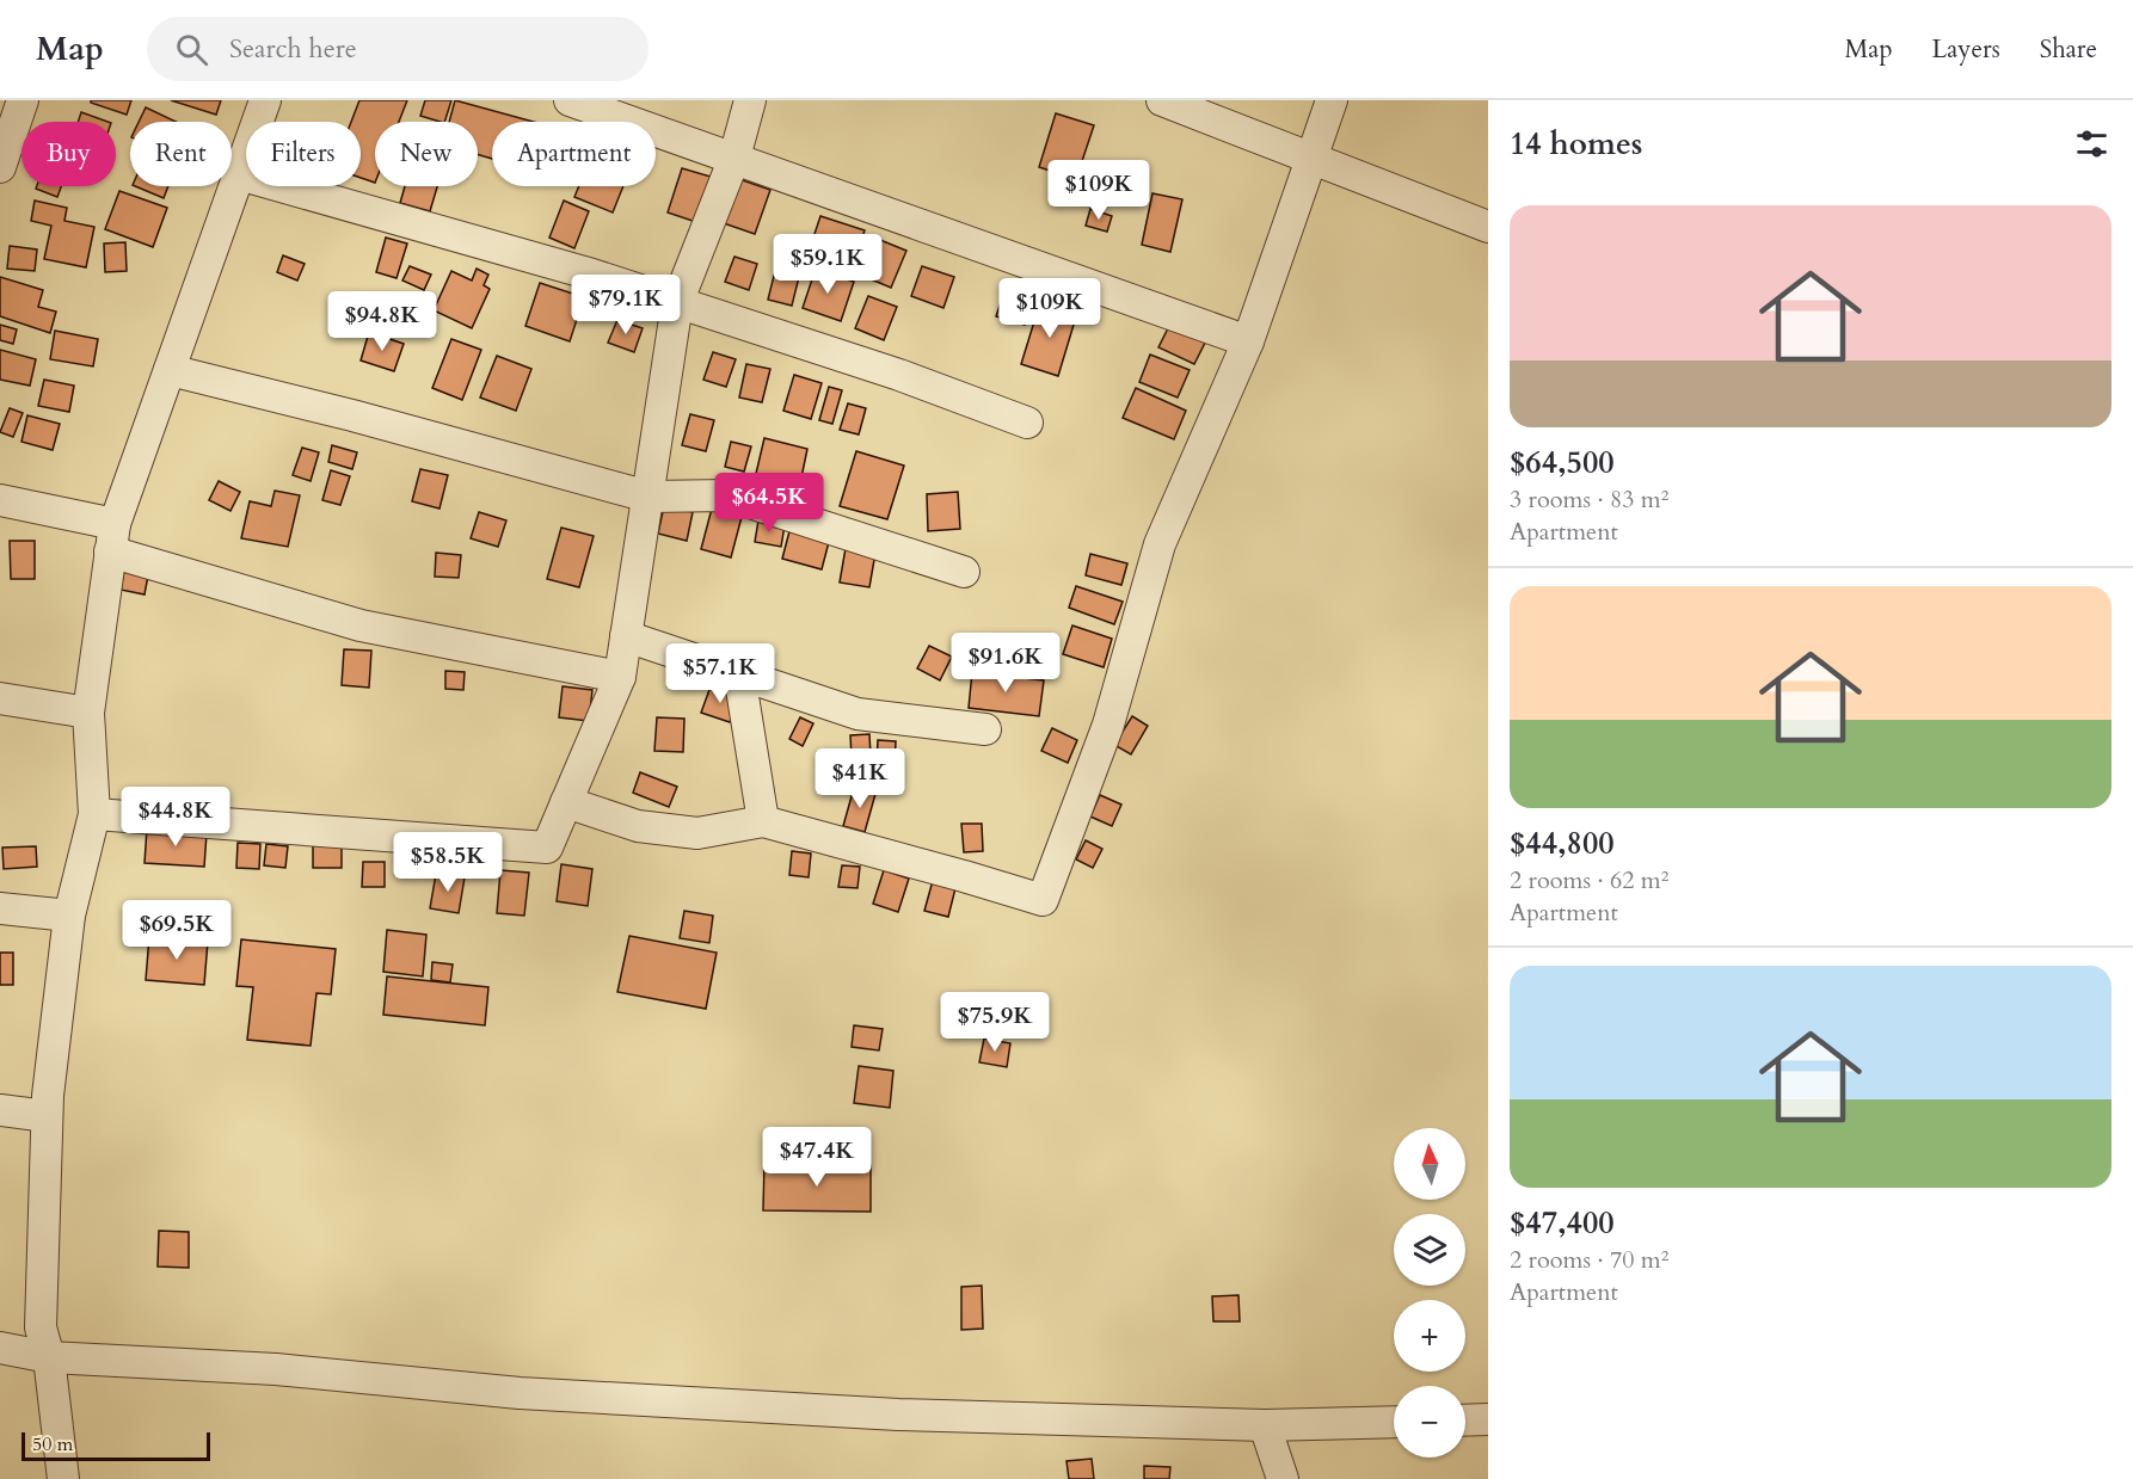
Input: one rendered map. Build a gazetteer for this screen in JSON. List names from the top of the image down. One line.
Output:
{"scale_bar":"50 m","north":"top","page":{"header":"Map","search":"Search here","nav":["Map","Layers","Share"],"heading":"14 homes","chip":["Buy","Rent","Filters","New","Apartment"],"price":["$109K","$59.1K","$79.1K","$109K","$94.8K","$64.5K","$91.6K","$57.1K","$41K","$44.8K","$58.5K","$69.5K","$75.9K","$47.4K"],"list":[{"name":"$64,500","note":"3 rooms · 83 m² · Apartment"},{"name":"$44,800","note":"2 rooms · 62 m² · Apartment"},{"name":"$47,400","note":"2 rooms · 70 m² · Apartment"}],"map_buttons":["+","−"],"scale":"50 m"}}
